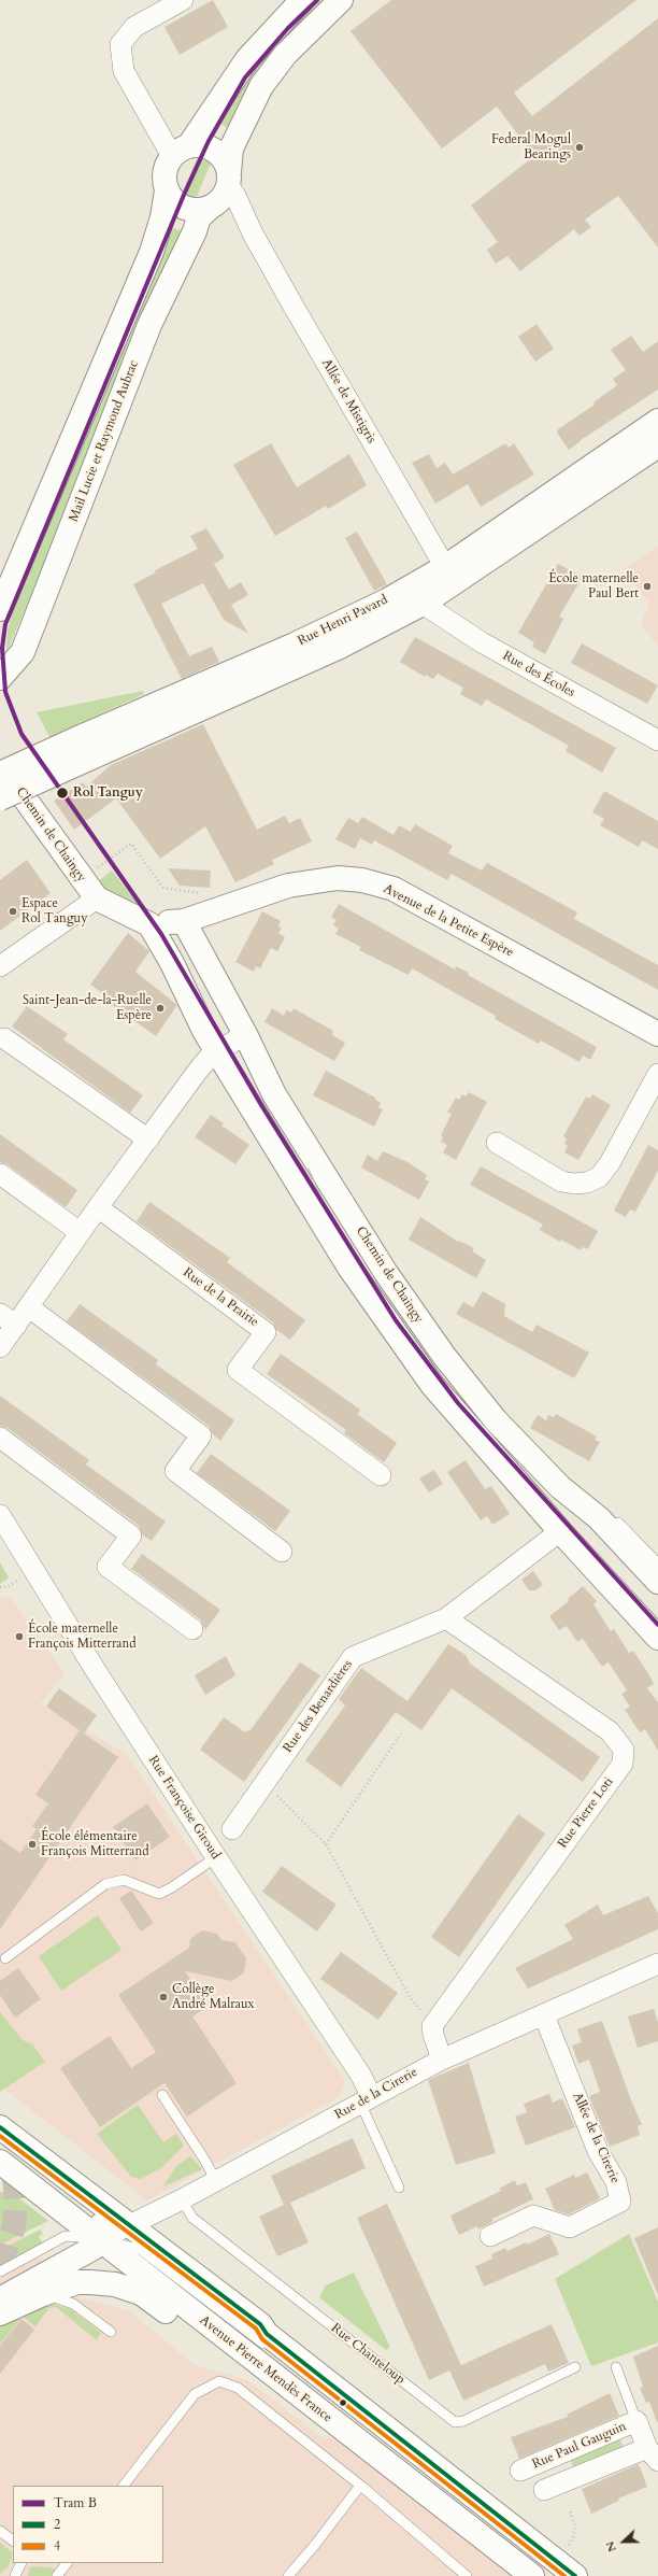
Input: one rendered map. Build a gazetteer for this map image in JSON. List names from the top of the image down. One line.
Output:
{"streets":{"street":["Allée de Mistigris","Mail Lucie et Raymond Aubrac","Rue Henri Pavard","Rue des Écoles","Chemin de Chaingy","Avenue de la Petite Espère","Rue de la Prairie","Rue des Benardières","Rue Françoise Giroud","Rue Pierre Loti","Rue de la Cirerie","Allée de la Cirerie","Avenue Pierre Mendès France","Rue Paul Gauguin"],"lane":["Rue Chanteloup"]},"crossings":[["Allée de Mistigris","Mail Lucie et Raymond Aubrac"],["Allée de Mistigris","Rue Henri Pavard"],["Rue Henri Pavard","Rue des Écoles"],["Chemin de Chaingy","Avenue de la Petite Espère"],["Chemin de Chaingy","Rue des Benardières"],["Rue des Benardières","Rue Pierre Loti"],["Rue Françoise Giroud","Rue de la Cirerie"],["Rue de la Cirerie","Allée de la Cirerie"],["Rue de la Cirerie","Rue Chanteloup"],["Rue de la Cirerie","Avenue Pierre Mendès France"]],"places":["Federal Mogul Bearings","École maternelle Paul Bert","Rol Tanguy","Espace Rol Tanguy","Saint-Jean-de-la-Ruelle Espère","École maternelle François Mitterrand","École élémentaire François Mitterrand","Collège André Malraux"],"lines":["tram line B","transit line 2","transit line 4"],"legend":["Tram B","2","4"],"north":"left"}
